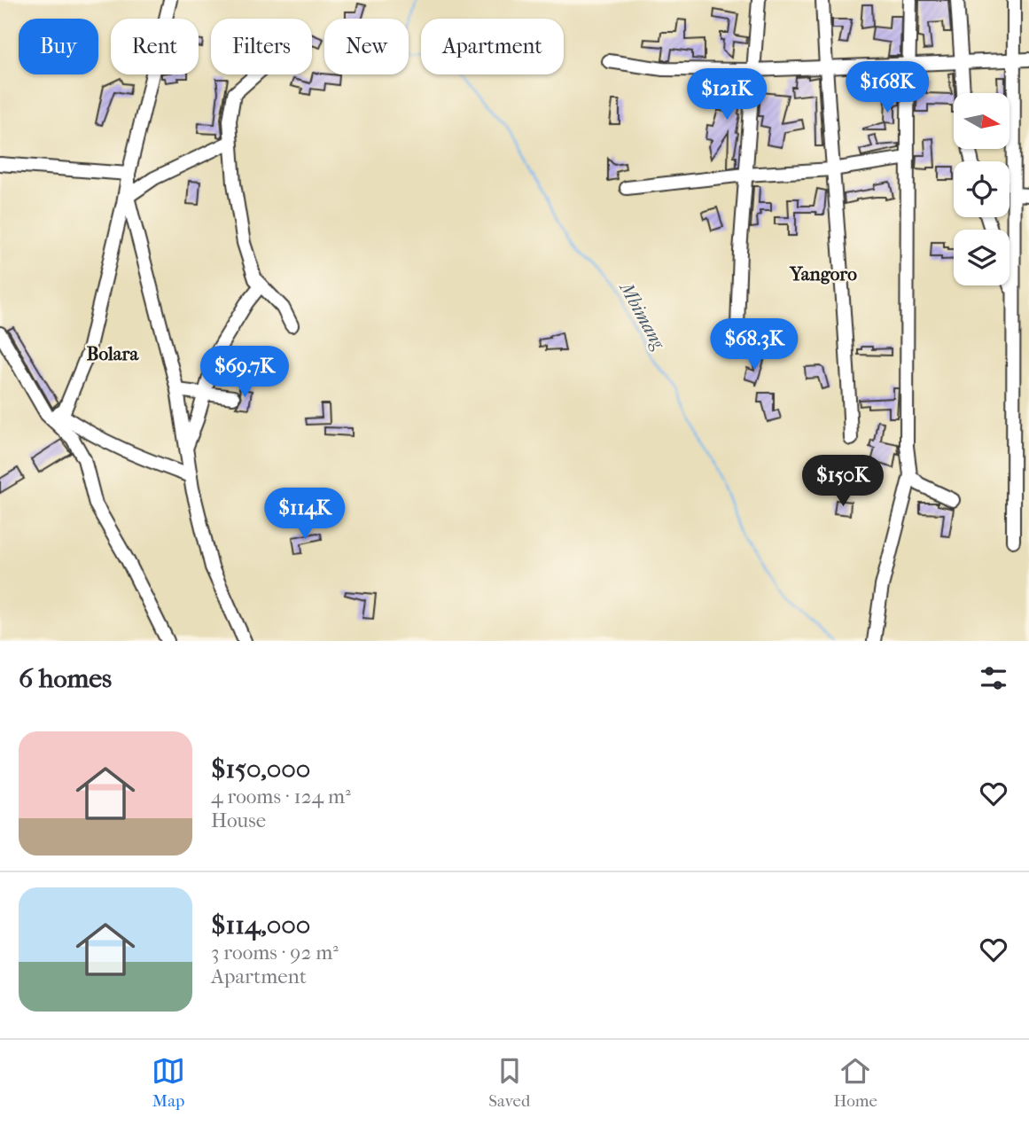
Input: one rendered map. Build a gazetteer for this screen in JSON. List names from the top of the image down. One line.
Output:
{"districts":["Yangoro","Bolara"],"water":["Mbimang"],"north":"right","page":{"chip":["Buy","Rent","Filters","New","Apartment"],"price":["$168K","$121K","$68.3K","$69.7K","$150K","$114K"],"heading":"6 homes","list":[{"name":"$150,000","note":"4 rooms · 124 m² · House"},{"name":"$114,000","note":"3 rooms · 92 m² · Apartment"}],"tabs":["Map","Saved","Home"]}}
